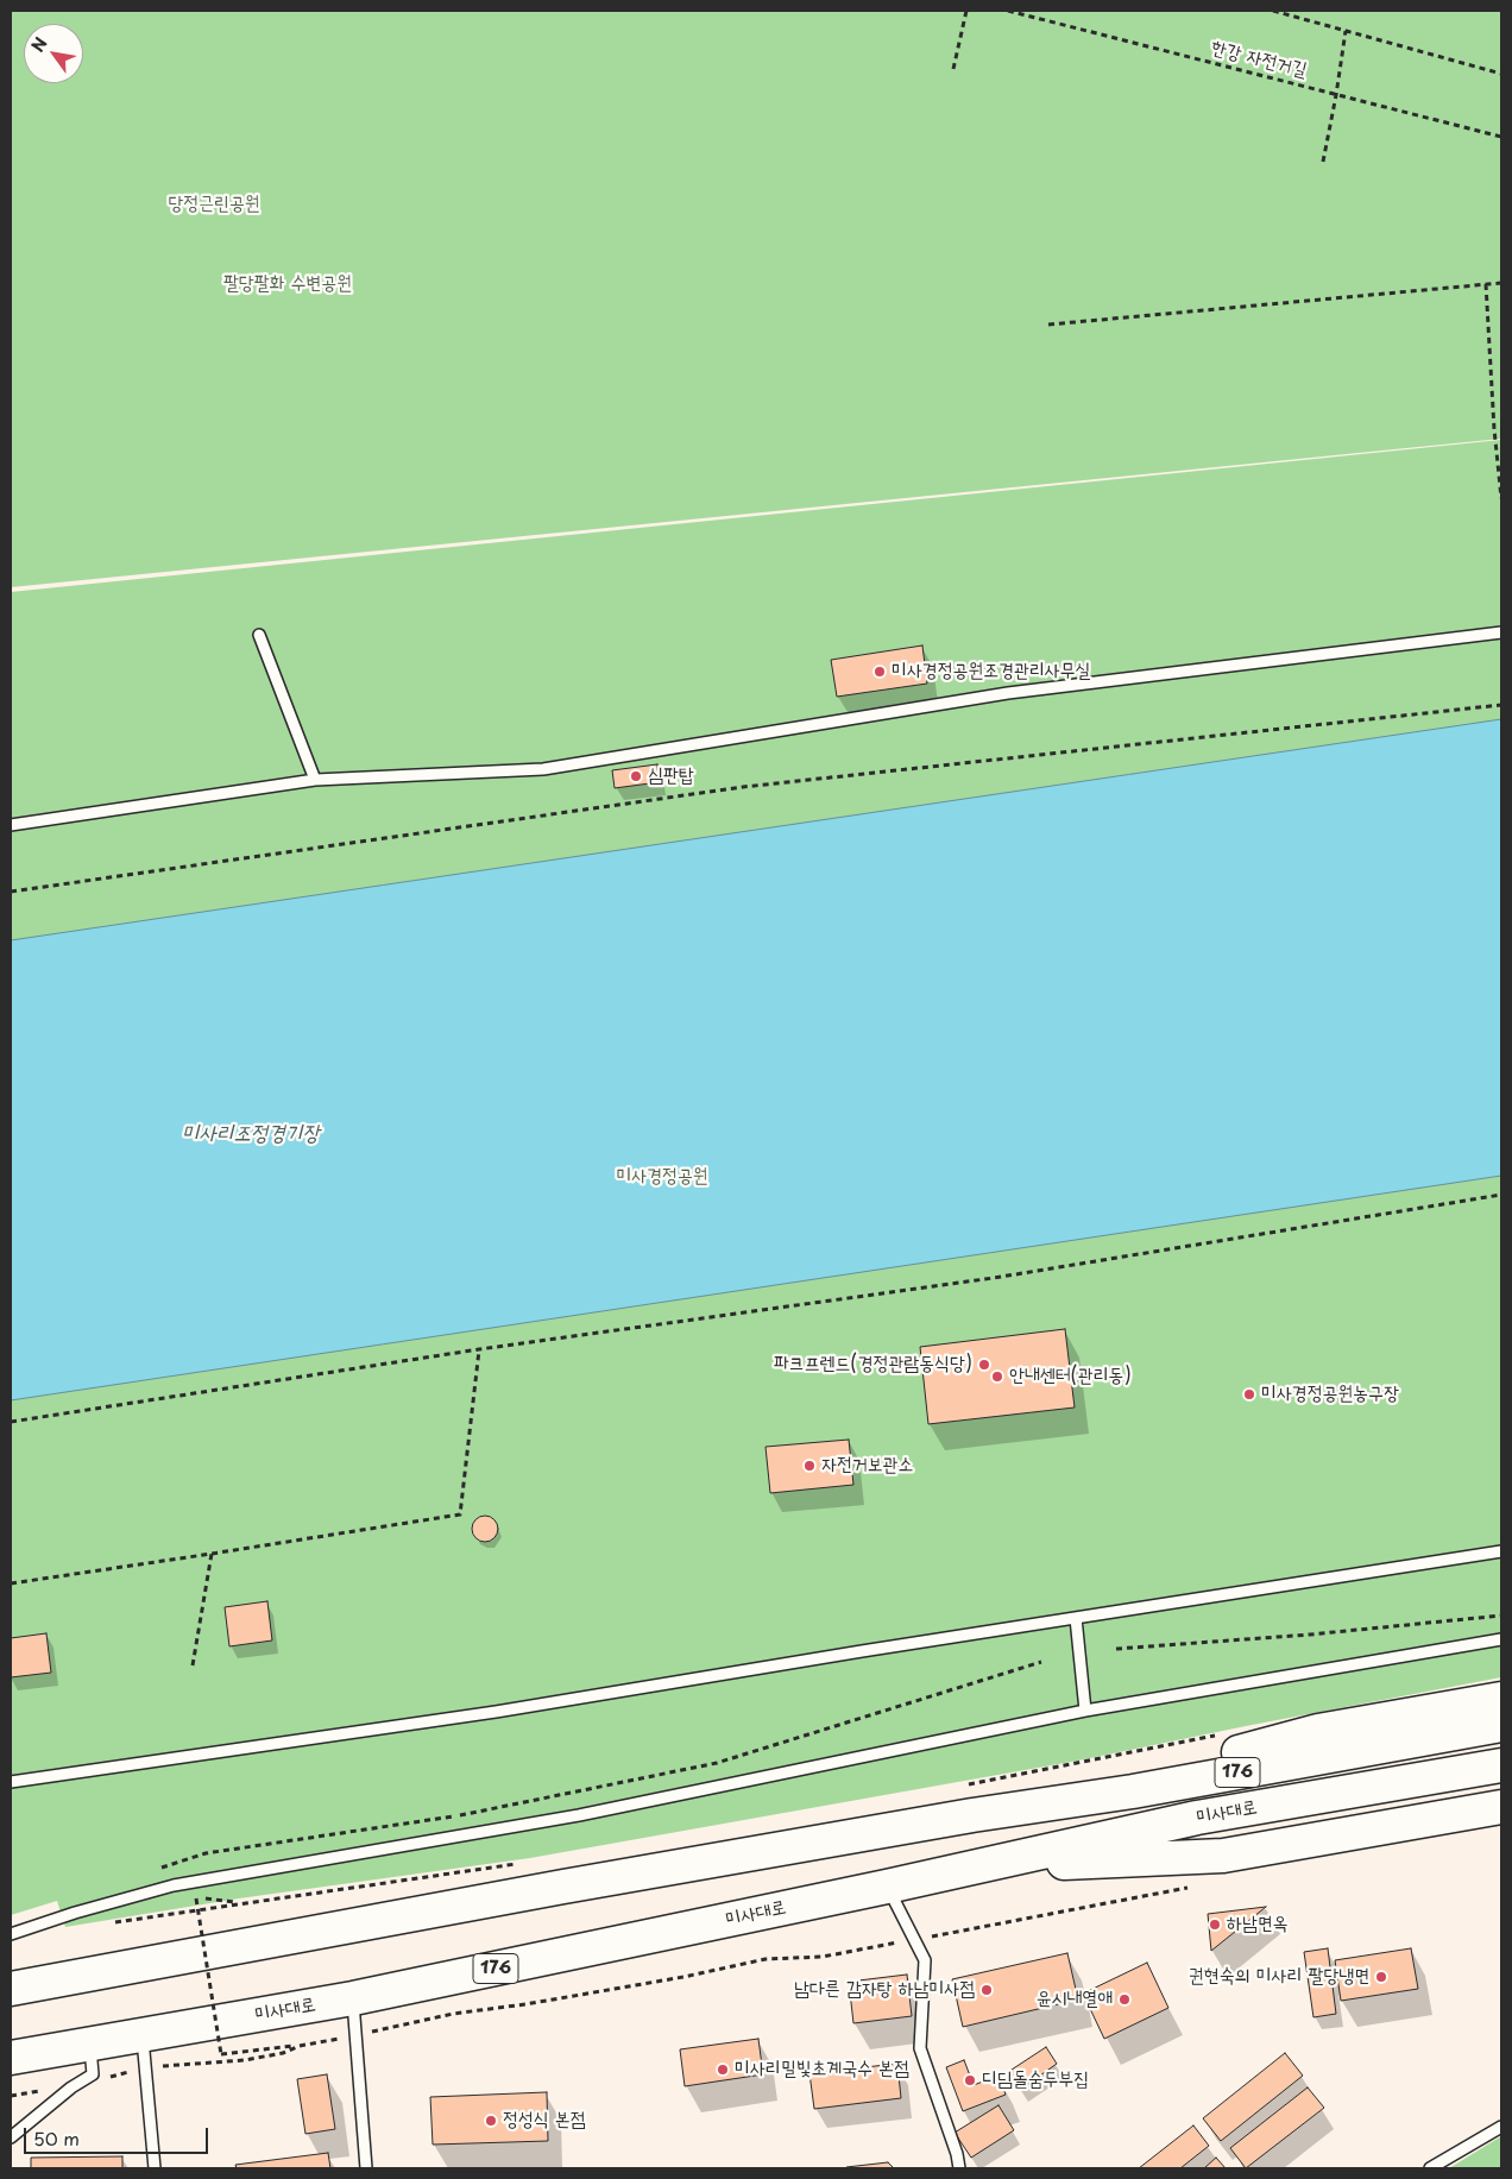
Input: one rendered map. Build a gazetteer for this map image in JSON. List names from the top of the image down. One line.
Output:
{"streets":{"main road":["176","미사대로"],"path":["한강 자전거길"]},"water":["미사리조정경기장"],"parks":["당정근린공원","팔당팔화 수변공원","미사경정공원"],"places":["미사경정공원조경관리사무실","심판탑","파크프렌드(경정관람동식당)","안내센터(관리동)","미사경정공원농구장","자전거보관소","하남면옥","권현숙의 미사리 팔당냉면","남다른 감자탕 하남미사점","윤시내열애","미사리밀빛초계국수 본점","디딤돌숨두부집","정성식 본점"],"scale_bar":"50 m","north":"top left"}
